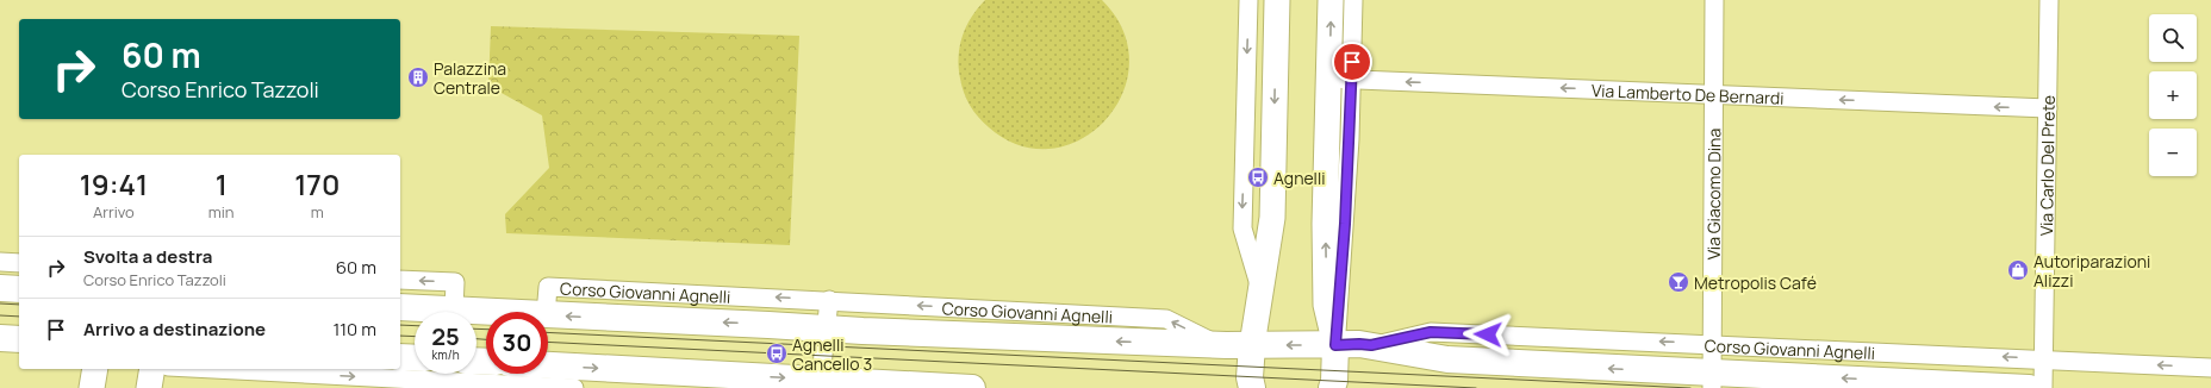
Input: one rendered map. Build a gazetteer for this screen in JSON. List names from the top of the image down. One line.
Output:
{"streets":{"main road":["Corso Giovanni Agnelli"],"street":["Via Lamberto De Bernardi","Via Carlo Del Prete","Via Giacomo Dina"]},"crossings":[["Via Lamberto De Bernardi","Via Carlo Del Prete"],["Via Lamberto De Bernardi","Via Giacomo Dina"],["Via Carlo Del Prete","Corso Giovanni Agnelli"],["Via Giacomo Dina","Corso Giovanni Agnelli"]],"one_way":["Via Lamberto De Bernardi","Corso Giovanni Agnelli"],"places":{"building":["Palazzina Centrale"],"bus stop":["Agnelli","Agnelli Cancello 3"],"shop":["Autoriparazioni Alizzi"],"bar":["Metropolis Café"]},"page":{"map_buttons":["+","−"],"turn":["60 m","Corso Enrico Tazzoli"],"eta":["19:41","Arrivo","1","min","170","m"],"list":[{"name":"Svolta a destra","note":"Corso Enrico Tazzoli","value":"60 m"},{"name":"Arrivo a destinazione","value":"110 m"}],"speed":"25 km/h","limit":"30"}}
